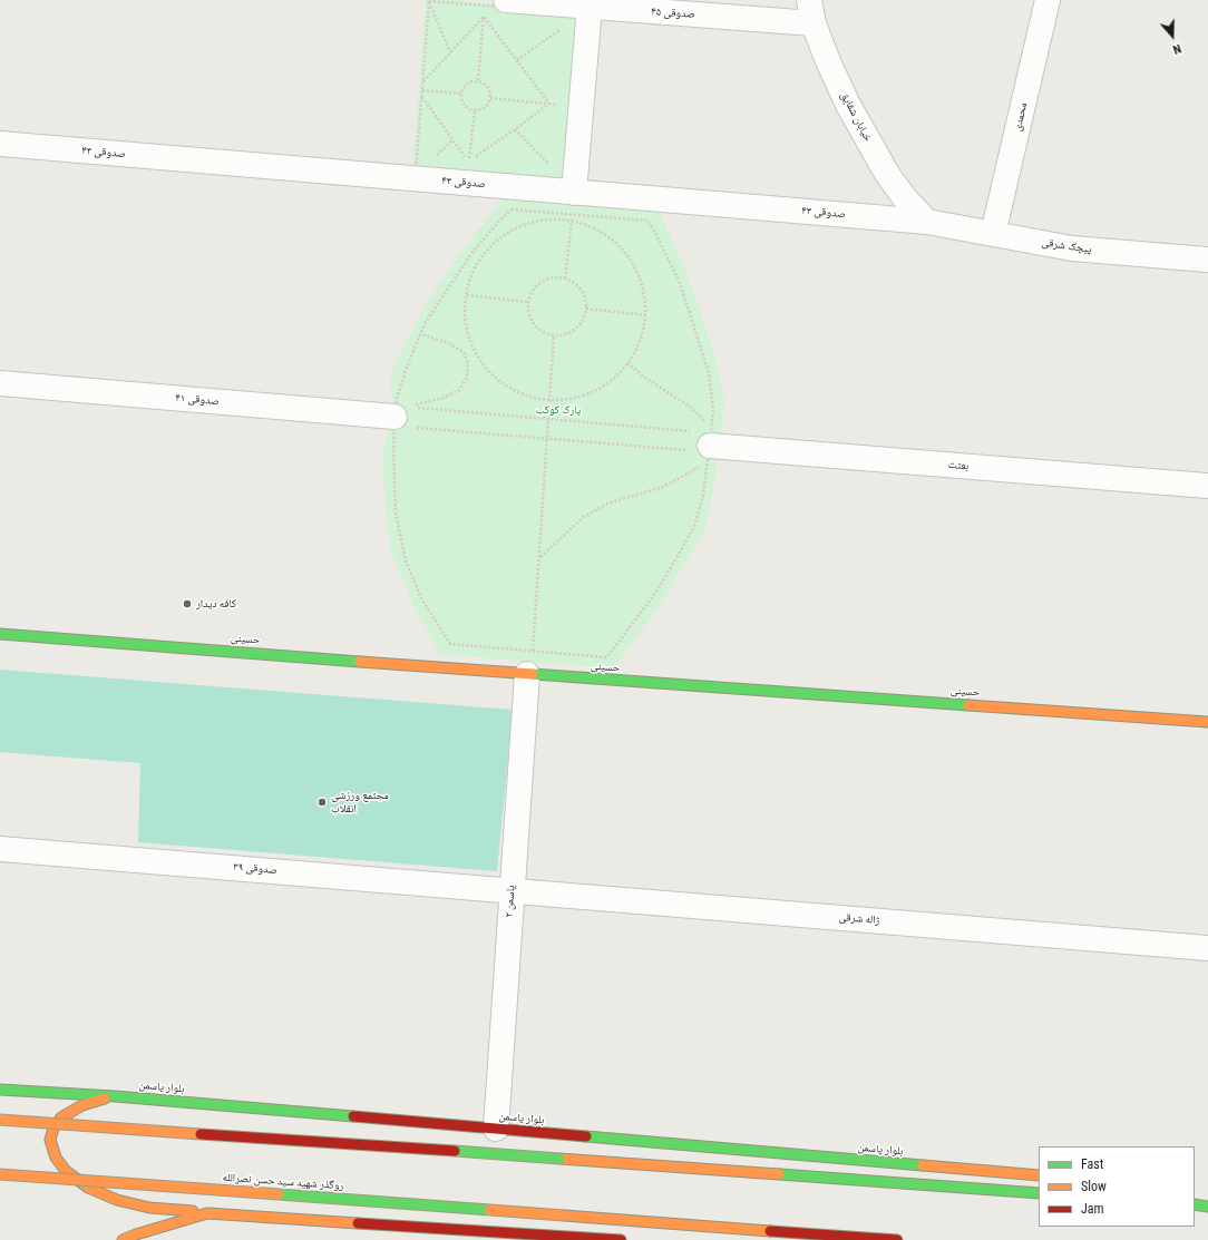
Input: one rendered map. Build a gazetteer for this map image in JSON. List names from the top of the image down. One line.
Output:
{"streets":{"street":["صدوقی ۴۵","خیابان شقایق","محمدی","صدوقی ۴۳","پیچک شرقی","صدوقی ۴۱","بعثت","حسینی","صدوقی ۳۹","یاسمن ۲","ژاله شرقی","بلوار یاسمن","روگذر شهید سید حسن نصرالله"]},"crossings":[["صدوقی ۴۵","خیابان شقایق"],["خیابان شقایق","صدوقی ۴۳"],["خیابان شقایق","پیچک شرقی"],["محمدی","پیچک شرقی"],["صدوقی ۴۳","پیچک شرقی"],["حسینی","یاسمن ۲"],["صدوقی ۳۹","یاسمن ۲"],["صدوقی ۳۹","ژاله شرقی"],["یاسمن ۲","ژاله شرقی"],["یاسمن ۲","بلوار یاسمن"]],"parks":["پارک کوکب"],"places":["کافه دیدار","مجتمع ورزشی انقلاب"],"legend":["Fast","Slow","Jam"],"north":"bottom"}
